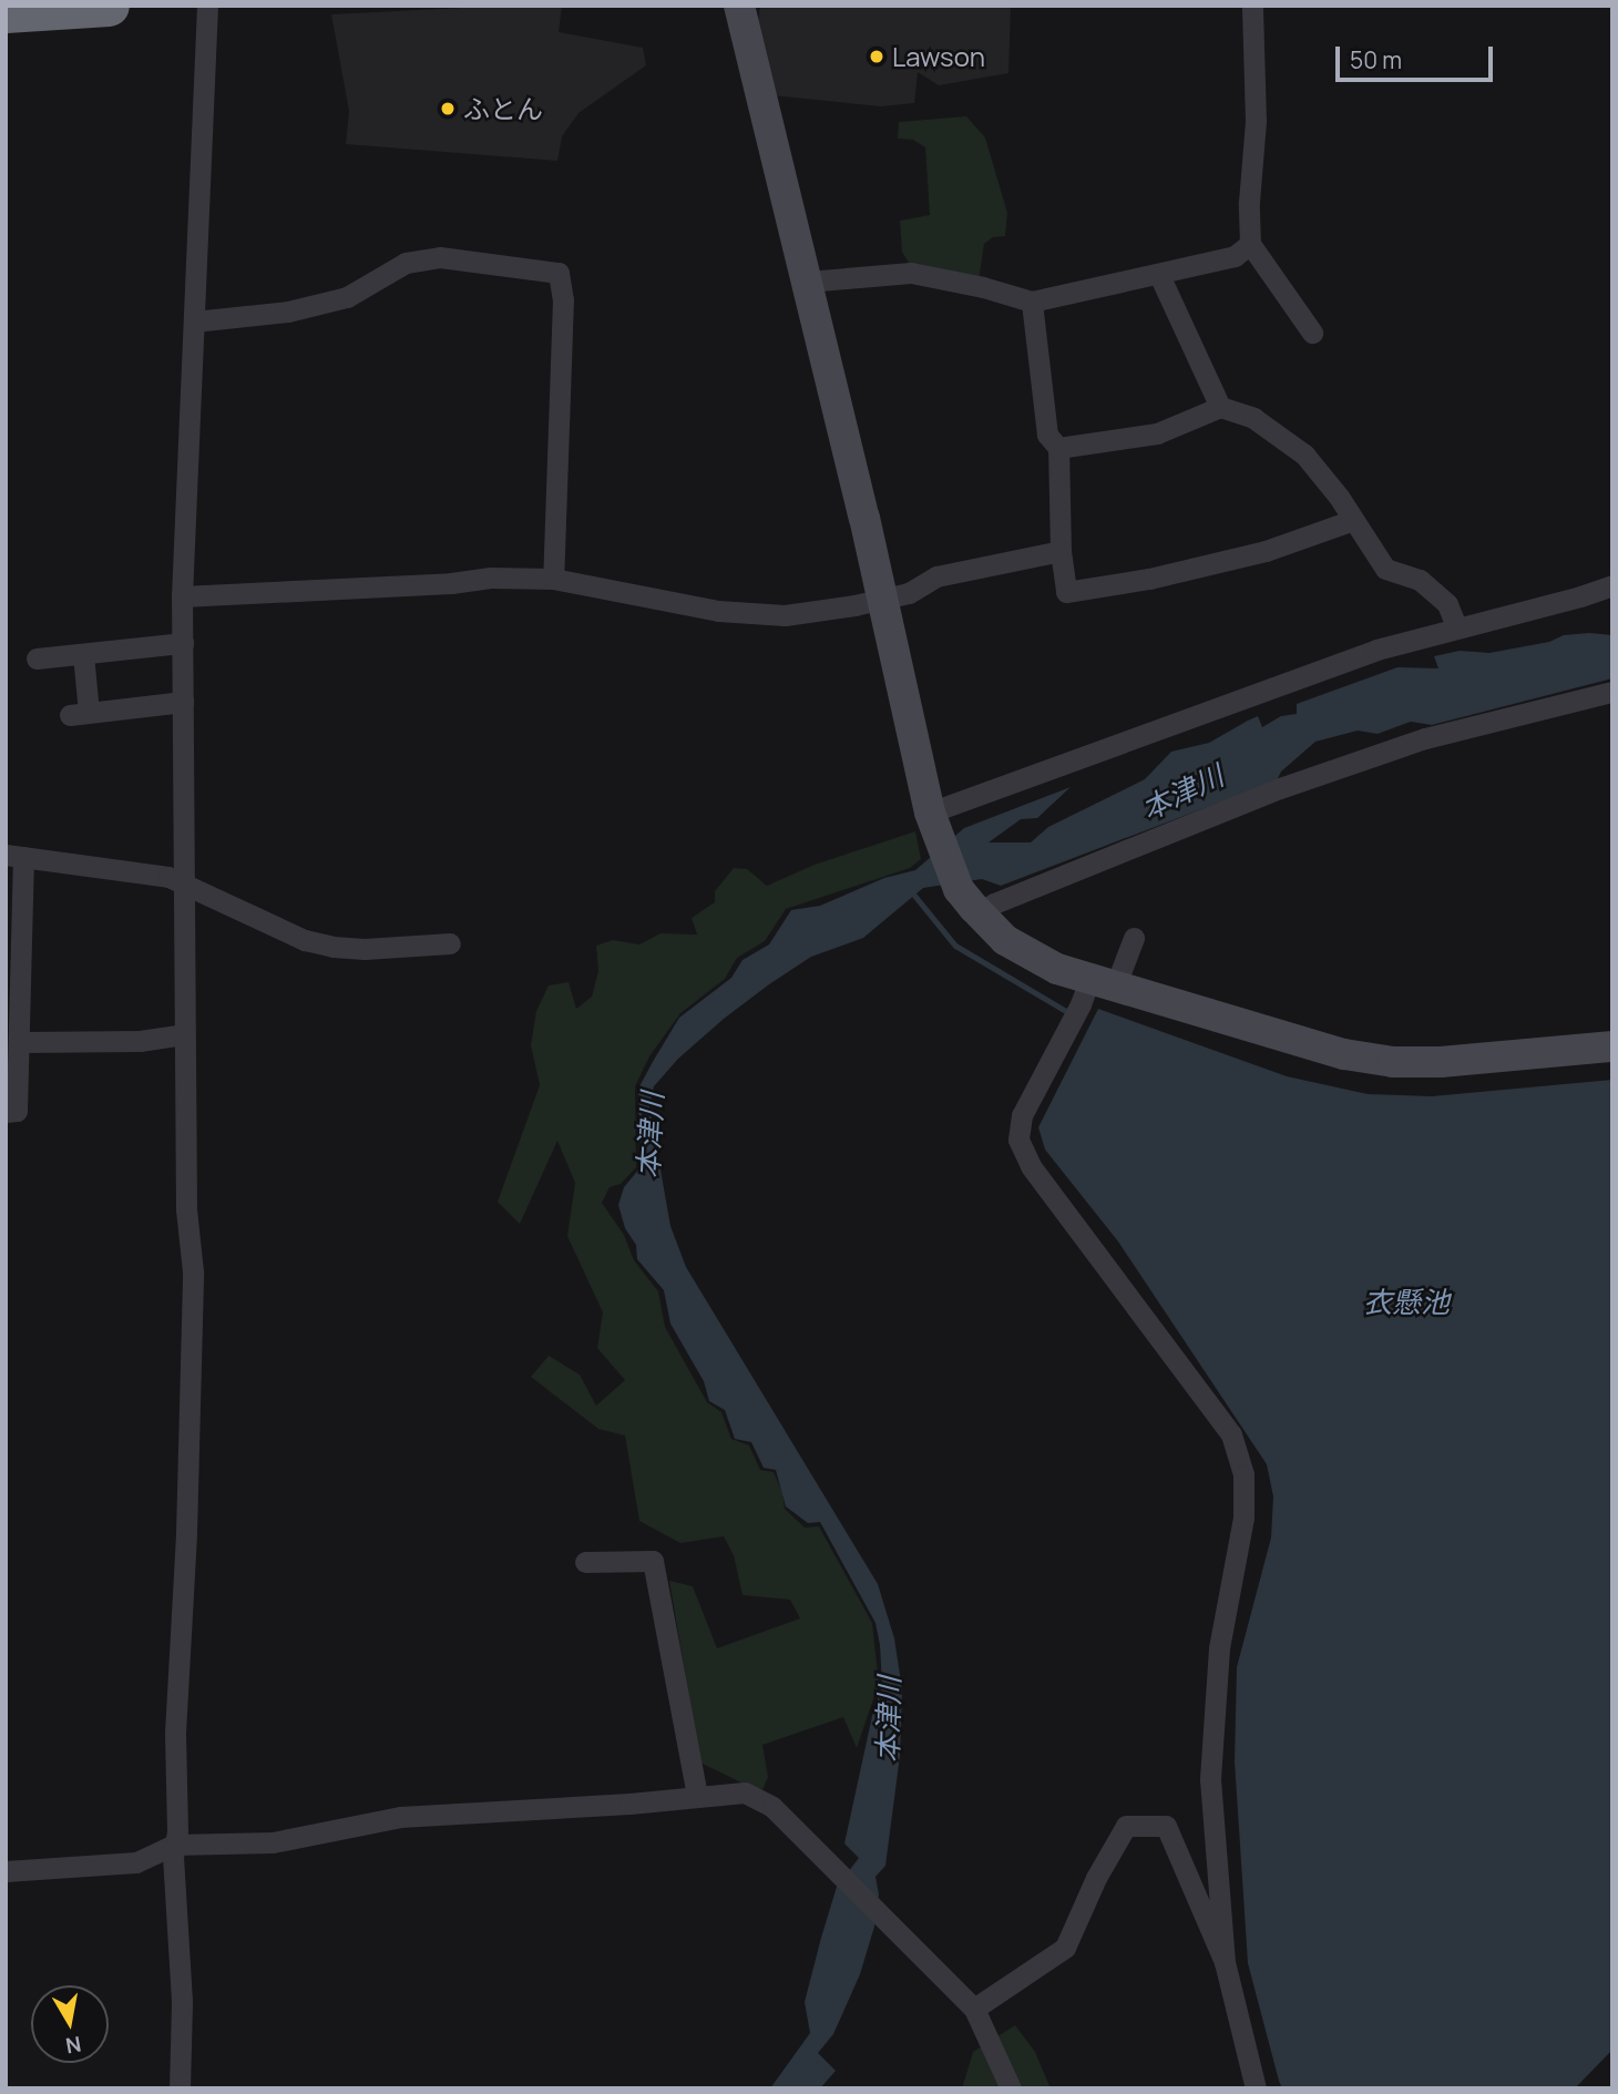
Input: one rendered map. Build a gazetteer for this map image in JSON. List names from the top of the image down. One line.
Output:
{"water":["本津川","衣懸池"],"places":["Lawson","ふとん"],"scale_bar":"50 m","north":"bottom"}
